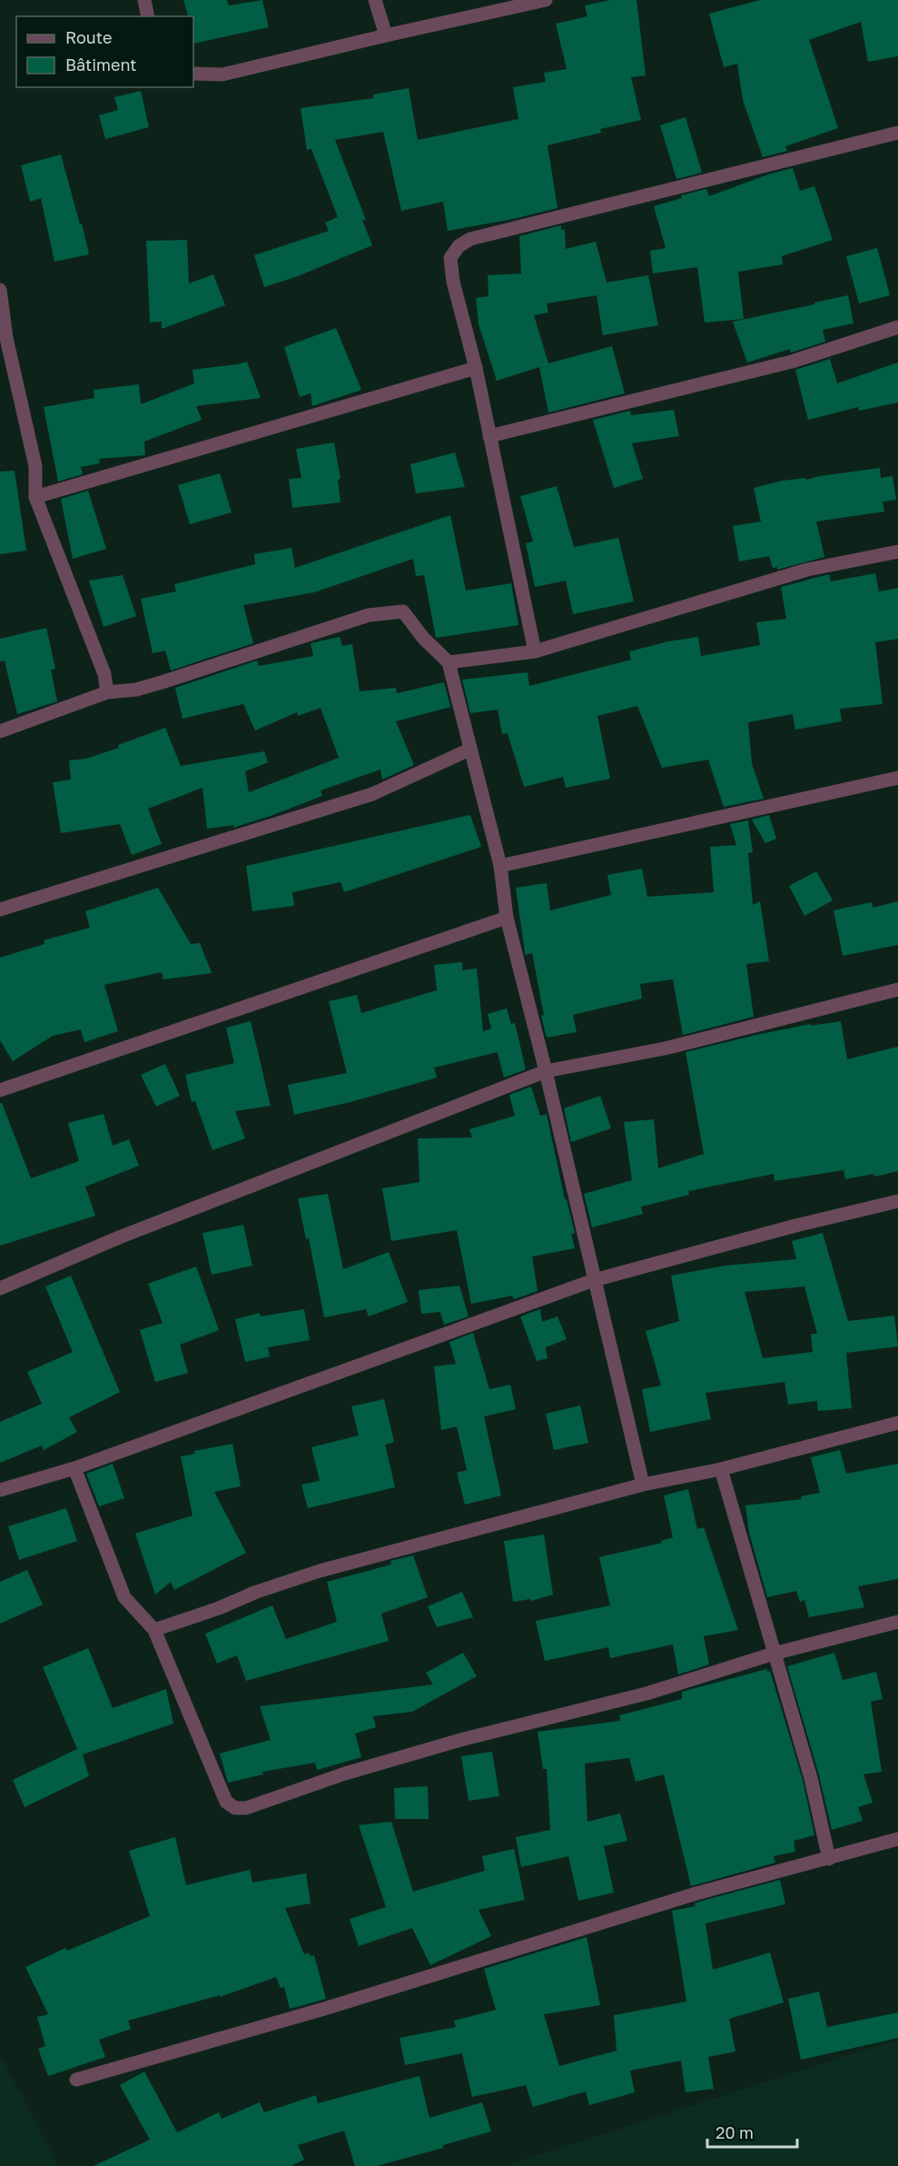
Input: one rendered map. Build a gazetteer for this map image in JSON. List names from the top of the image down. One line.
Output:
{"legend":["Route","Bâtiment"],"scale_bar":"20 m"}
